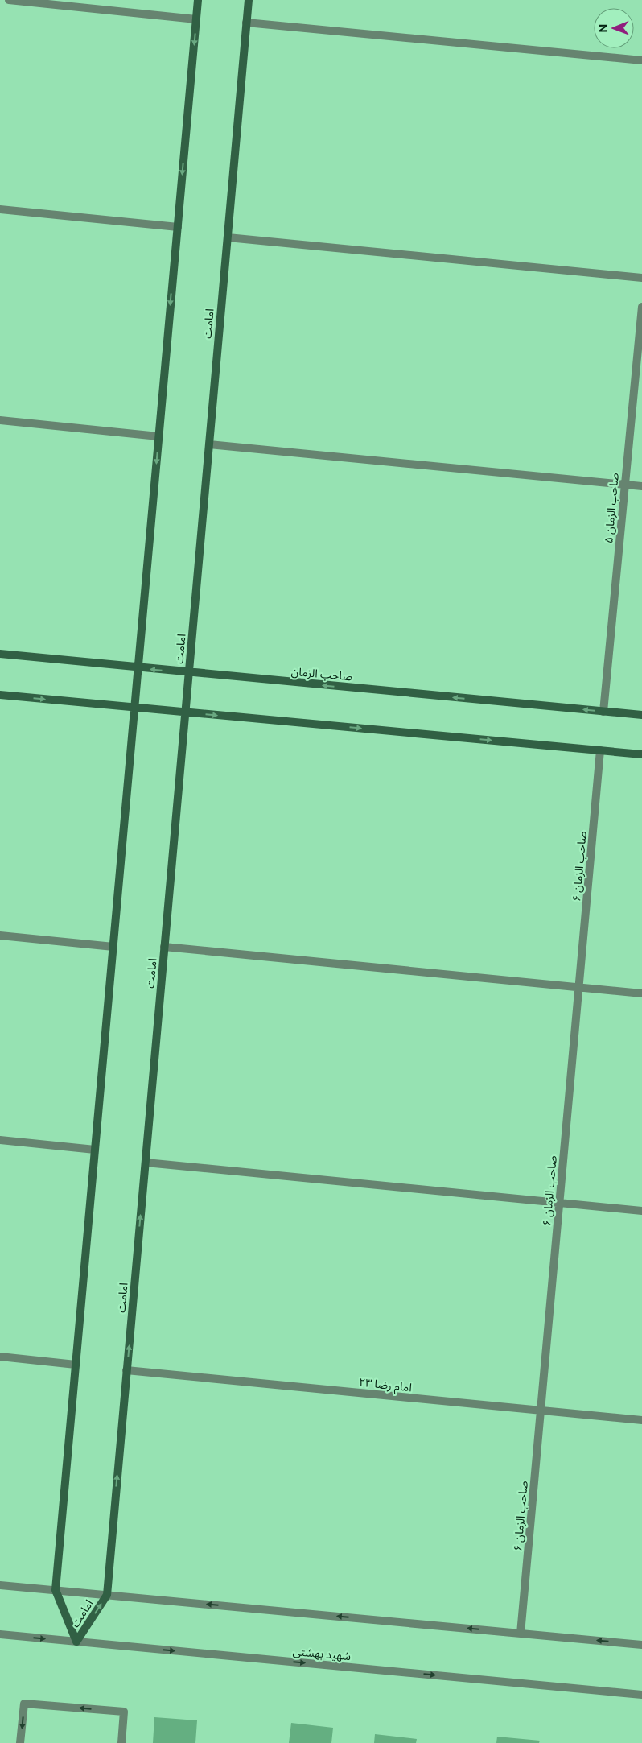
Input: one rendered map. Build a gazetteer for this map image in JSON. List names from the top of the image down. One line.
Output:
{"streets":{"street":["امامت","صاحب الزمان ۵","صاحب الزمان","صاحب الزمان ۶","امام رضا ۲۳","شهید بهشتی"]},"crossings":[["امامت","صاحب الزمان"],["امامت","امام رضا ۲۳"],["امامت","شهید بهشتی"],["صاحب الزمان ۵","صاحب الزمان"],["صاحب الزمان ۶","امام رضا ۲۳"]],"north":"left"}
